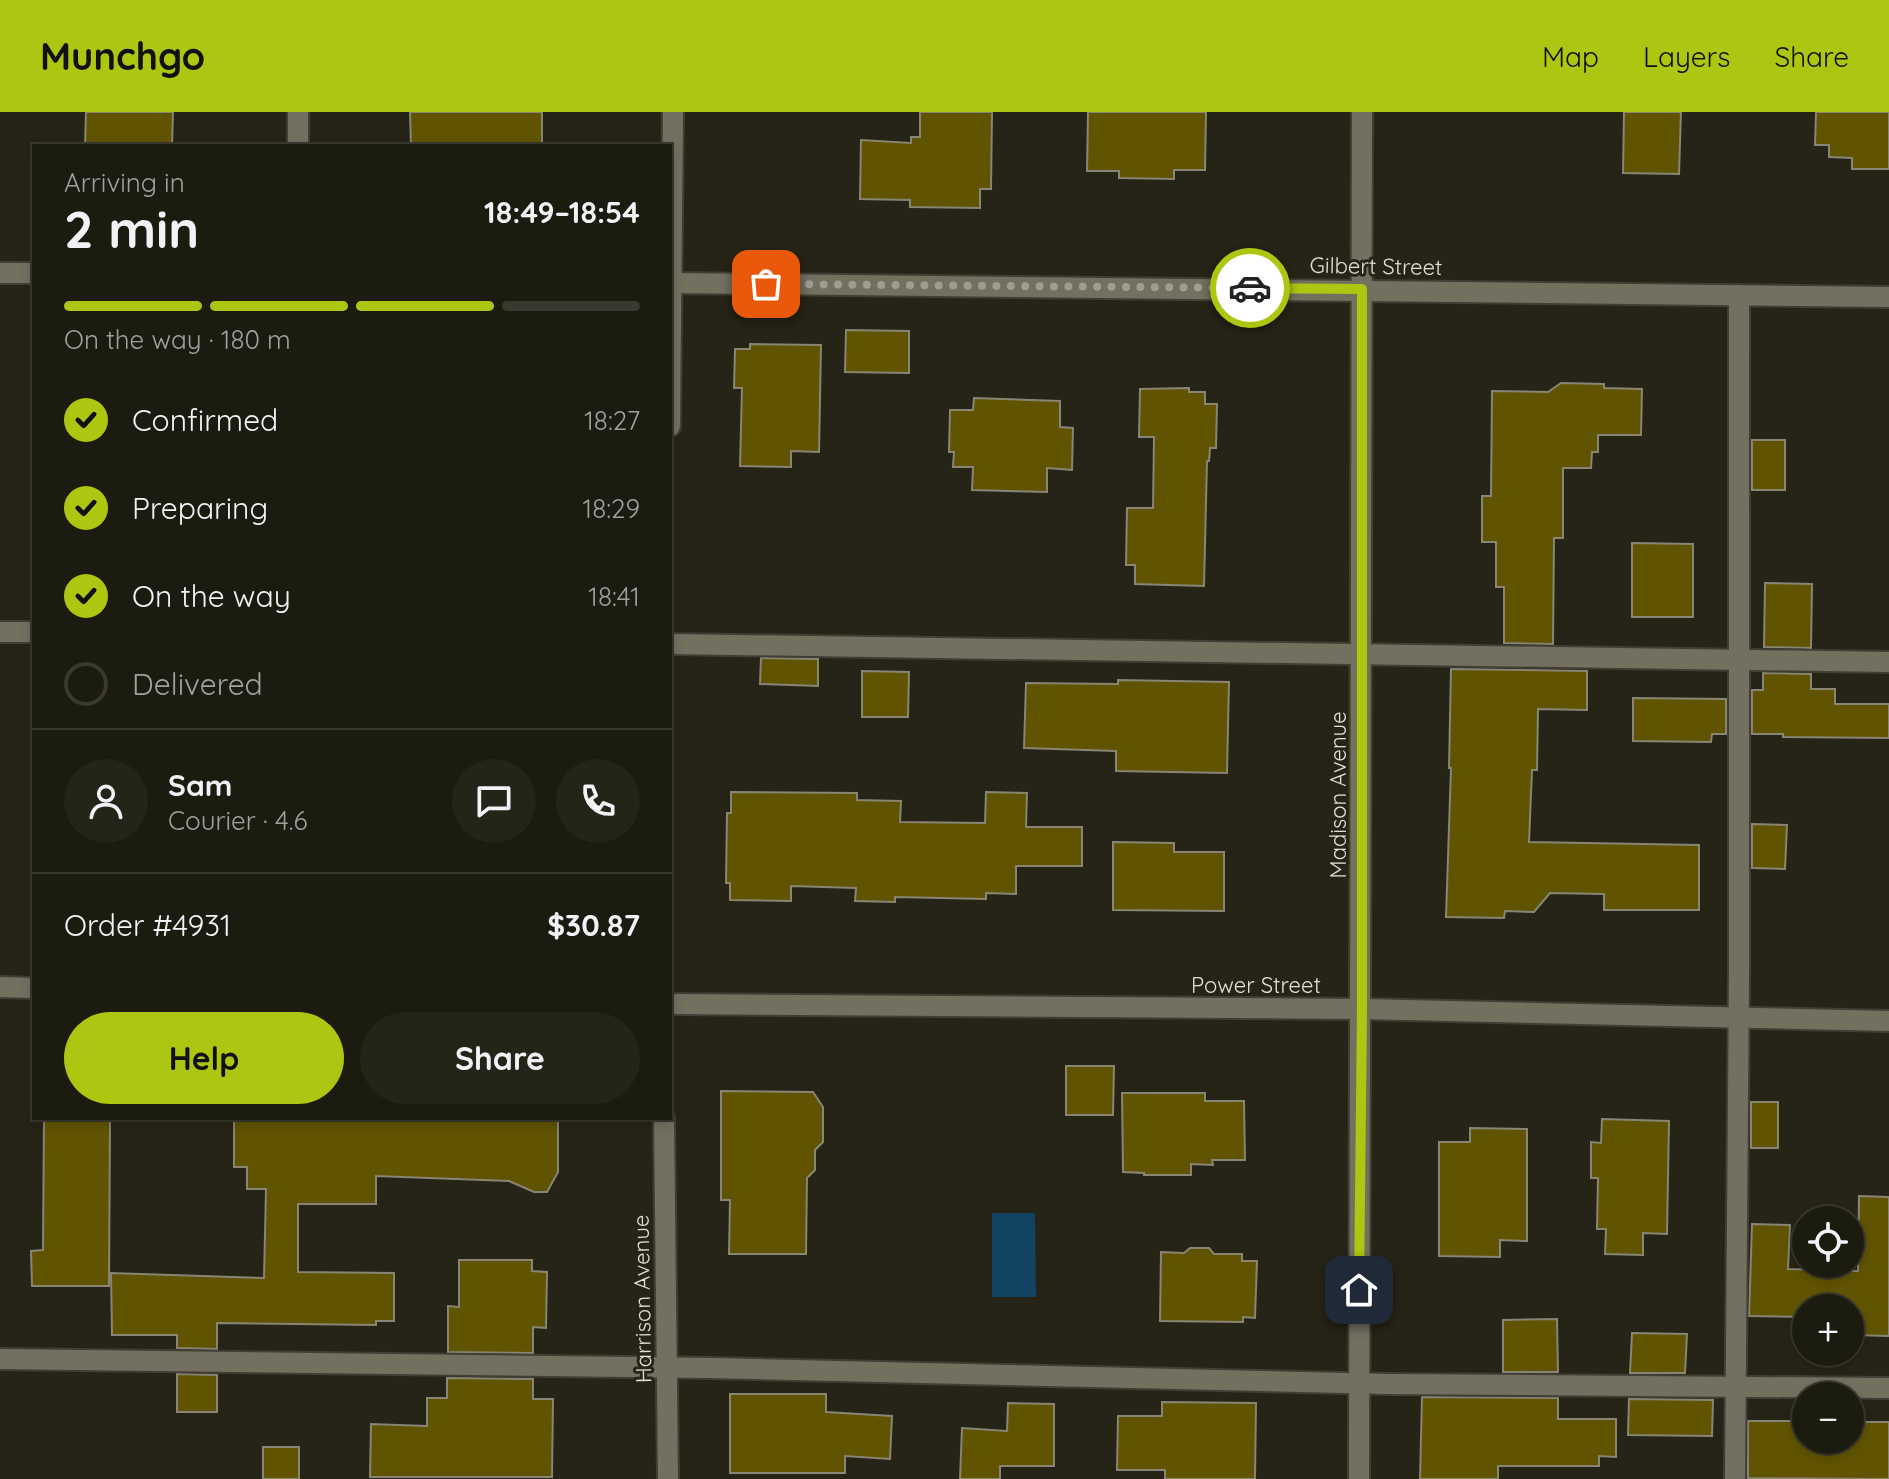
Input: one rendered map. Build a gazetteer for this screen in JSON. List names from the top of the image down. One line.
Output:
{"streets":{"street":["Gilbert Street","Madison Avenue","Power Street","Harrison Avenue"]},"crossings":[["Gilbert Street","Madison Avenue"],["Madison Avenue","Power Street"]],"page":{"header":"Munchgo","nav":["Map","Layers","Share"],"heading":["2 min","Arriving in","18:49–18:54"],"panel":["Sam","Courier · 4.6","Order #4931","$30.87"],"bar":"On the way · 180 m","list":[["Confirmed","18:27"],["Preparing","18:29"],["On the way","18:41"],"Delivered"],"buttons":["Help","Share"],"map_buttons":["+","−"]}}
